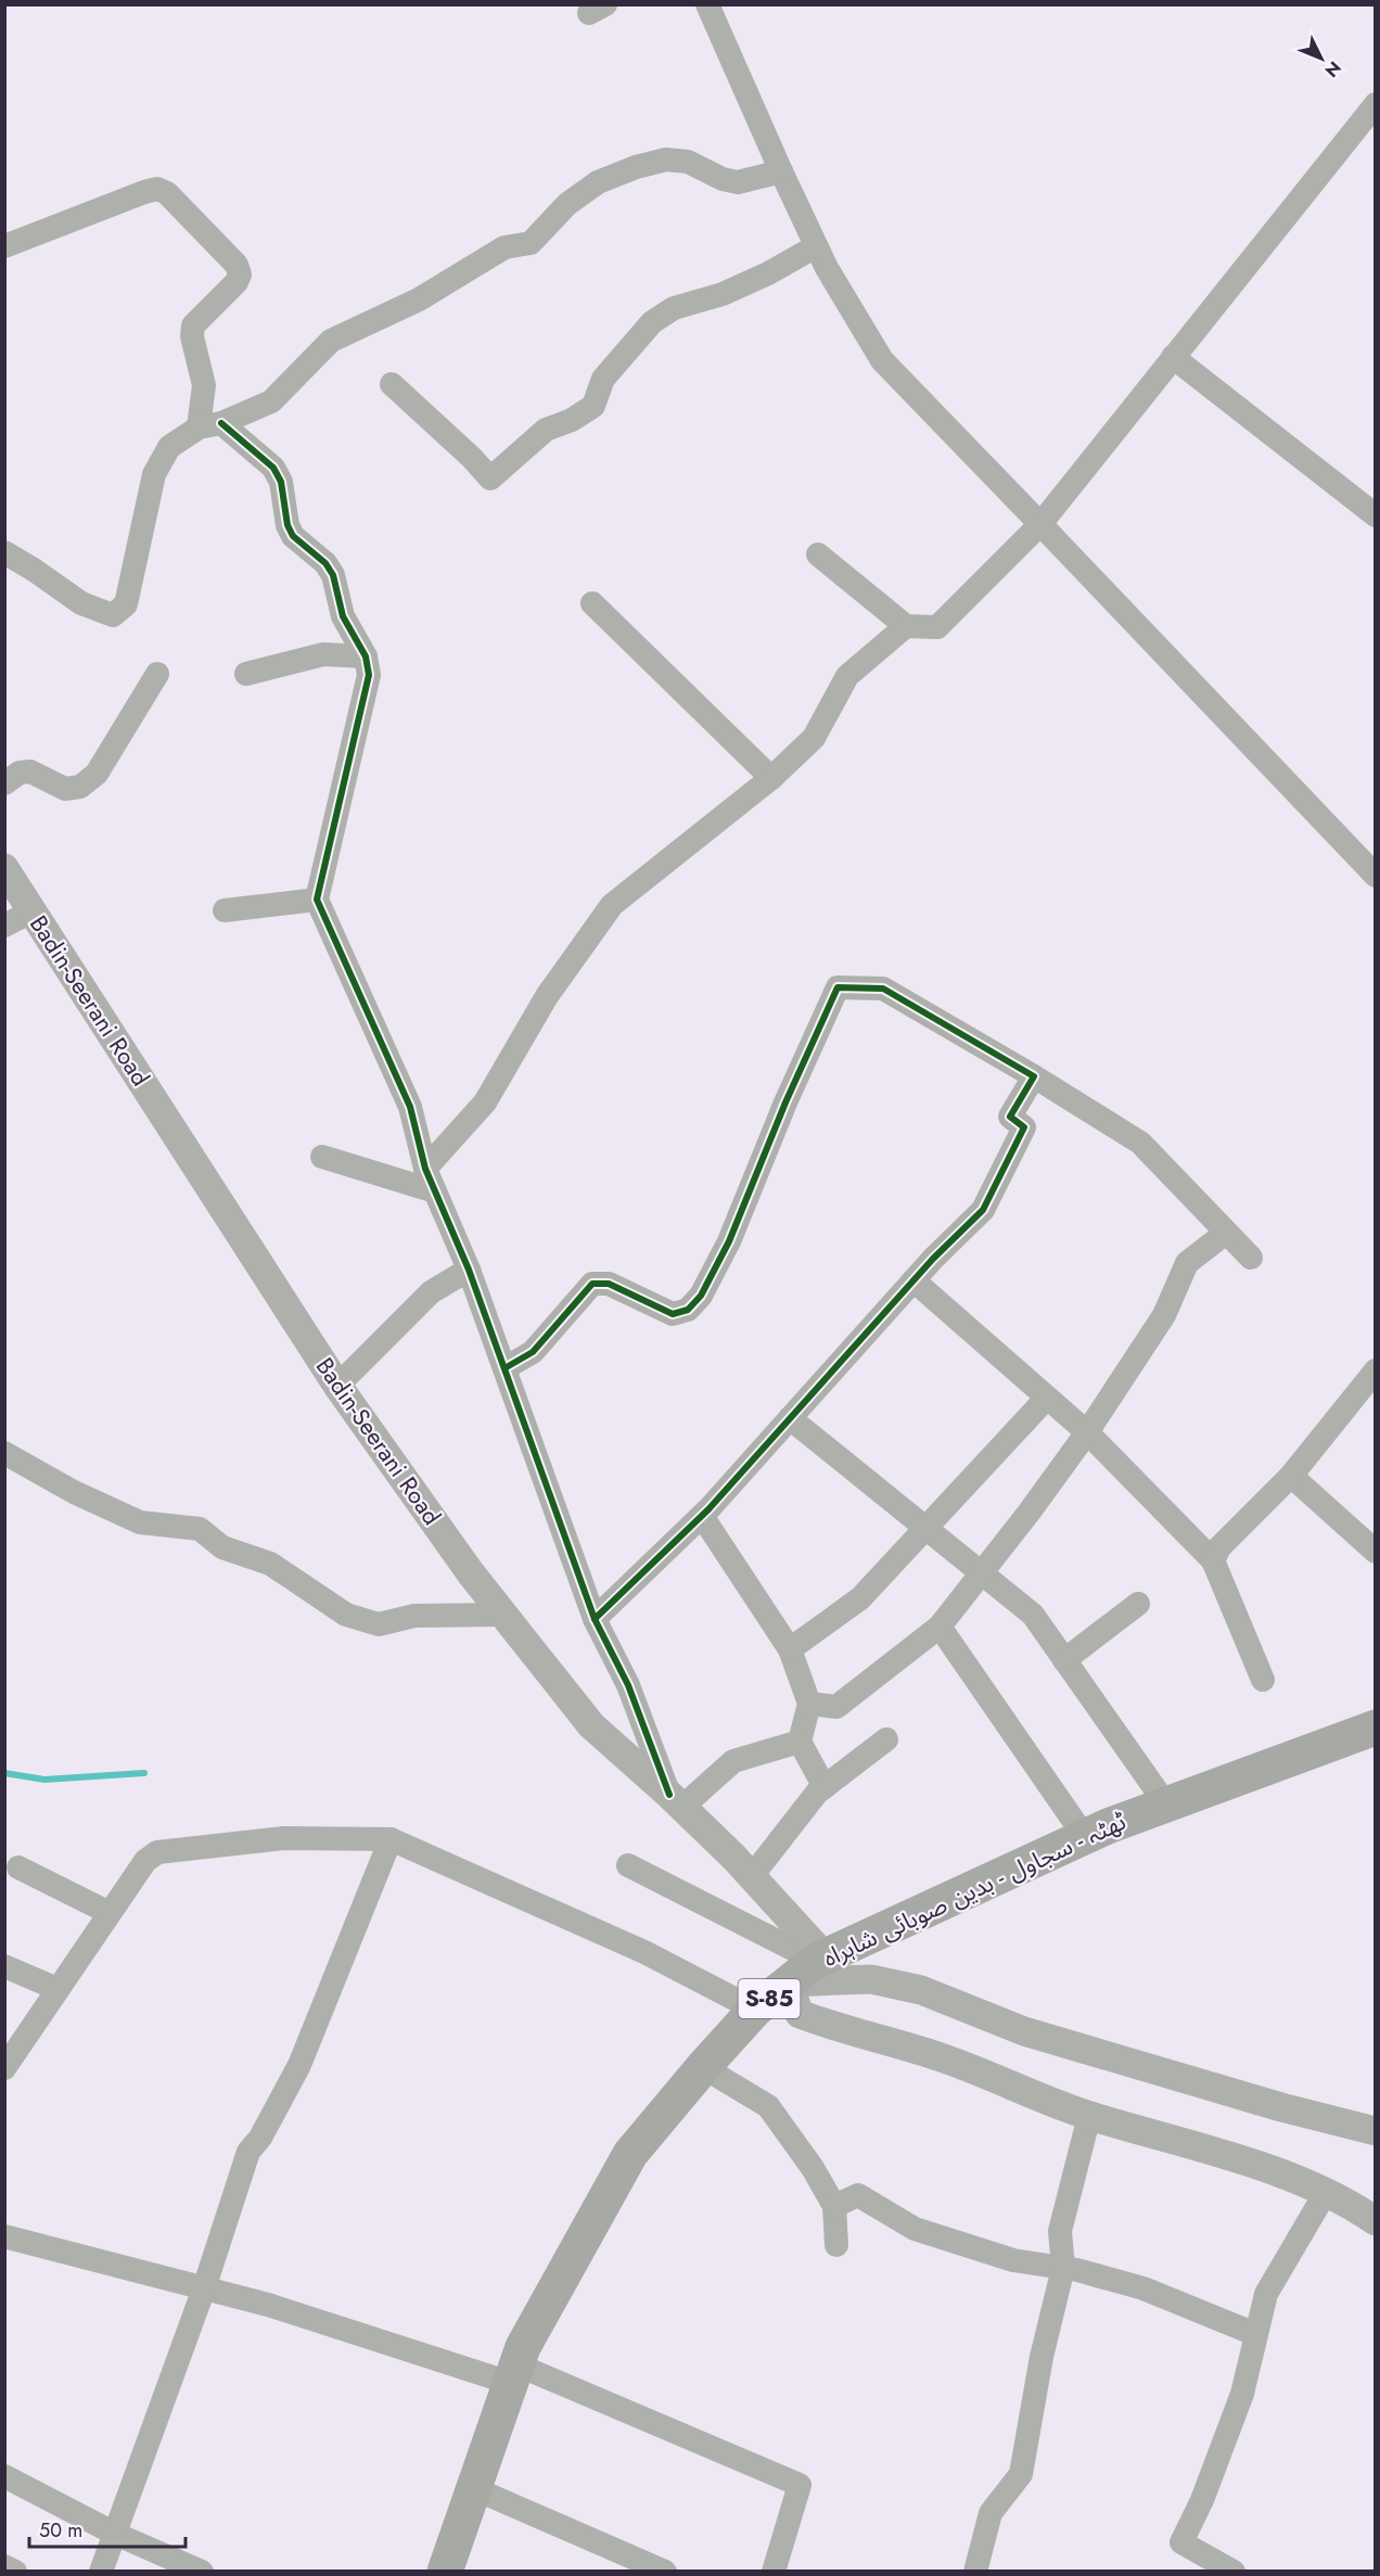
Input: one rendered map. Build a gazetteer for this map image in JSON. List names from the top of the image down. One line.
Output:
{"streets":{"main road":["ٹھٹہ - سجاول - بدین صوبائی شاہراہ","S-85"],"street":["Badin-Seerani Road"]},"crossings":[["Badin-Seerani Road","ٹھٹہ - سجاول - بدین صوبائی شاہراہ"]],"scale_bar":"50 m","north":"bottom right"}
